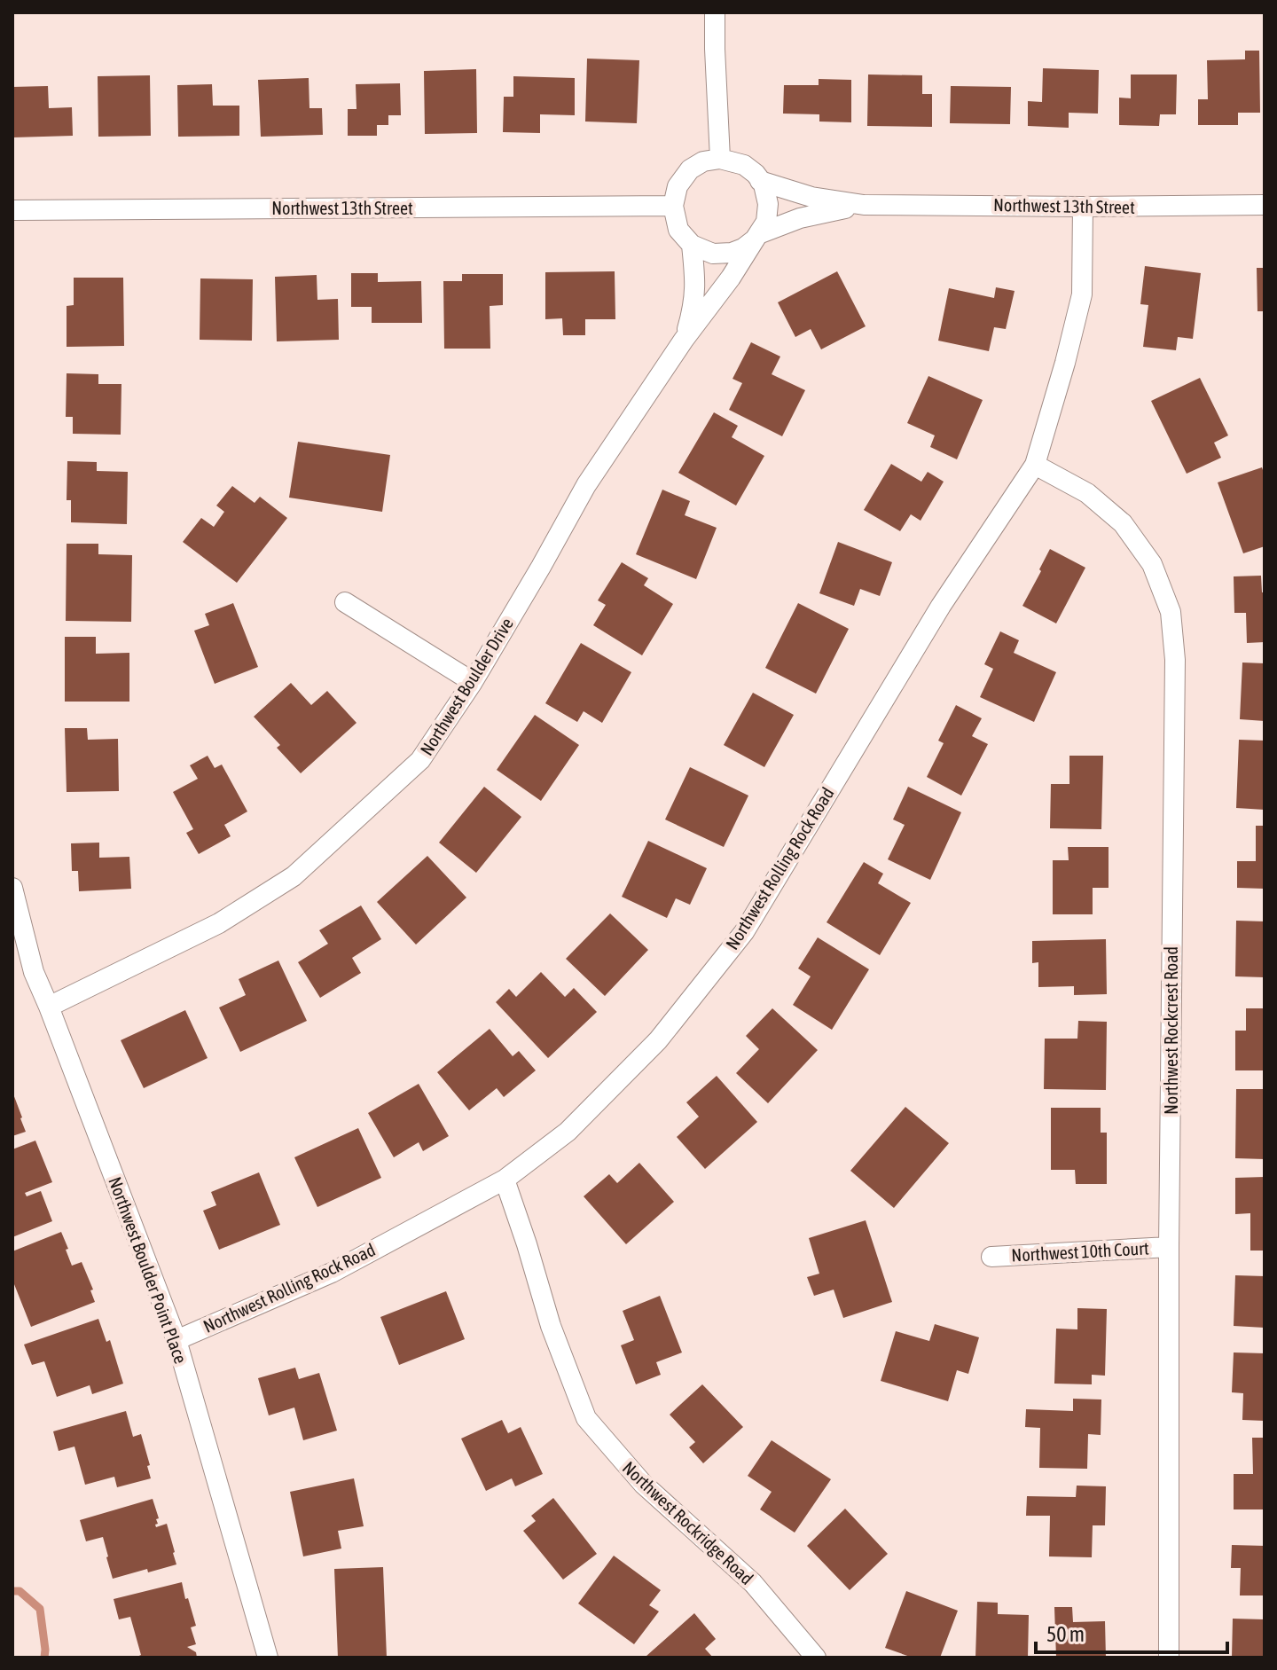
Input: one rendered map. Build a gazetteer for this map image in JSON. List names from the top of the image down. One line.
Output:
{"streets":{"street":["Northwest 13th Street","Northwest Boulder Drive","Northwest Rolling Rock Road","Northwest Rockcrest Road","Northwest 10th Court","Northwest Boulder Point Place","Northwest Rockridge Road"]},"crossings":[["Northwest 13th Street","Northwest Boulder Drive"],["Northwest 13th Street","Northwest Rolling Rock Road"],["Northwest Boulder Drive","Northwest Boulder Point Place"],["Northwest Rolling Rock Road","Northwest Rockcrest Road"],["Northwest Rolling Rock Road","Northwest Boulder Point Place"],["Northwest Rolling Rock Road","Northwest Rockridge Road"],["Northwest Rockcrest Road","Northwest 10th Court"]],"scale_bar":"50 m"}
